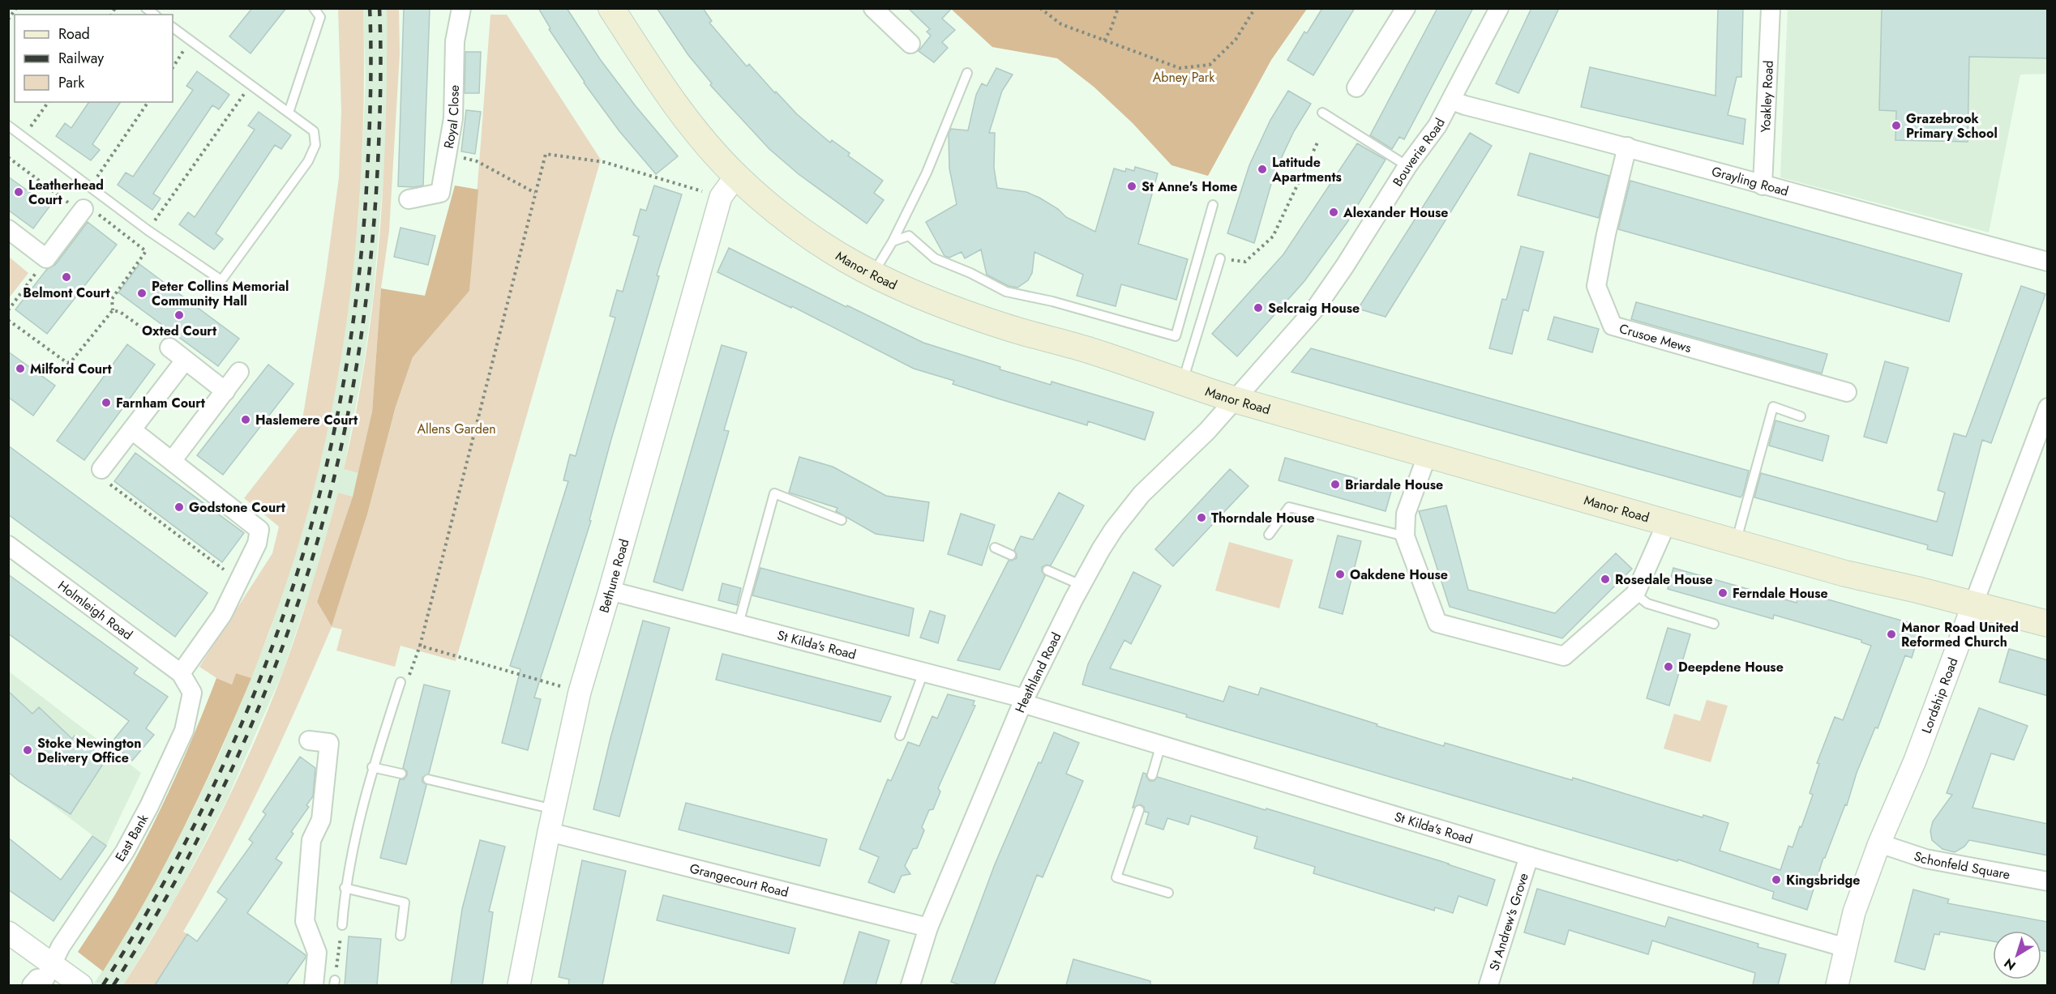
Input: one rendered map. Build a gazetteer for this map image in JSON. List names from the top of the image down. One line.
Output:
{"streets":{"main road":["Manor Road"],"street":["Yoakley Road","Royal Close","Bouverie Road","Grayling Road","Crusoe Mews","Bethune Road","Holmleigh Road","St Kilda's Road","Heathland Road","Lordship Road","East Bank","Schonfeld Square","Grangecourt Road","St Andrew's Grove"]},"crossings":[["Yoakley Road","Grayling Road"],["Bouverie Road","Grayling Road"],["Bouverie Road","Manor Road"],["Bouverie Road","Heathland Road"],["Grayling Road","Crusoe Mews"],["Manor Road","Bethune Road"],["Manor Road","Heathland Road"],["Manor Road","Lordship Road"],["Bethune Road","St Kilda's Road"],["Bethune Road","Grangecourt Road"],["Holmleigh Road","East Bank"],["St Kilda's Road","Heathland Road"],["St Kilda's Road","Lordship Road"],["St Kilda's Road","St Andrew's Grove"],["Heathland Road","Grangecourt Road"],["Lordship Road","Schonfeld Square"]],"parks":["Abney Park","Allens Garden"],"places":["Grazebrook Primary School","Latitude Apartments","St Anne's Home","Leatherhead Court","Alexander House","Belmont Court","Peter Collins Memorial Community Hall","Selcraig House","Oxted Court","Milford Court","Farnham Court","Haslemere Court","Briardale House","Godstone Court","Thorndale House","Oakdene House","Rosedale House","Ferndale House","Manor Road United Reformed Church","Deepdene House","Stoke Newington Delivery Office","Kingsbridge"],"legend":["Road","Railway","Park"],"north":"bottom left"}
